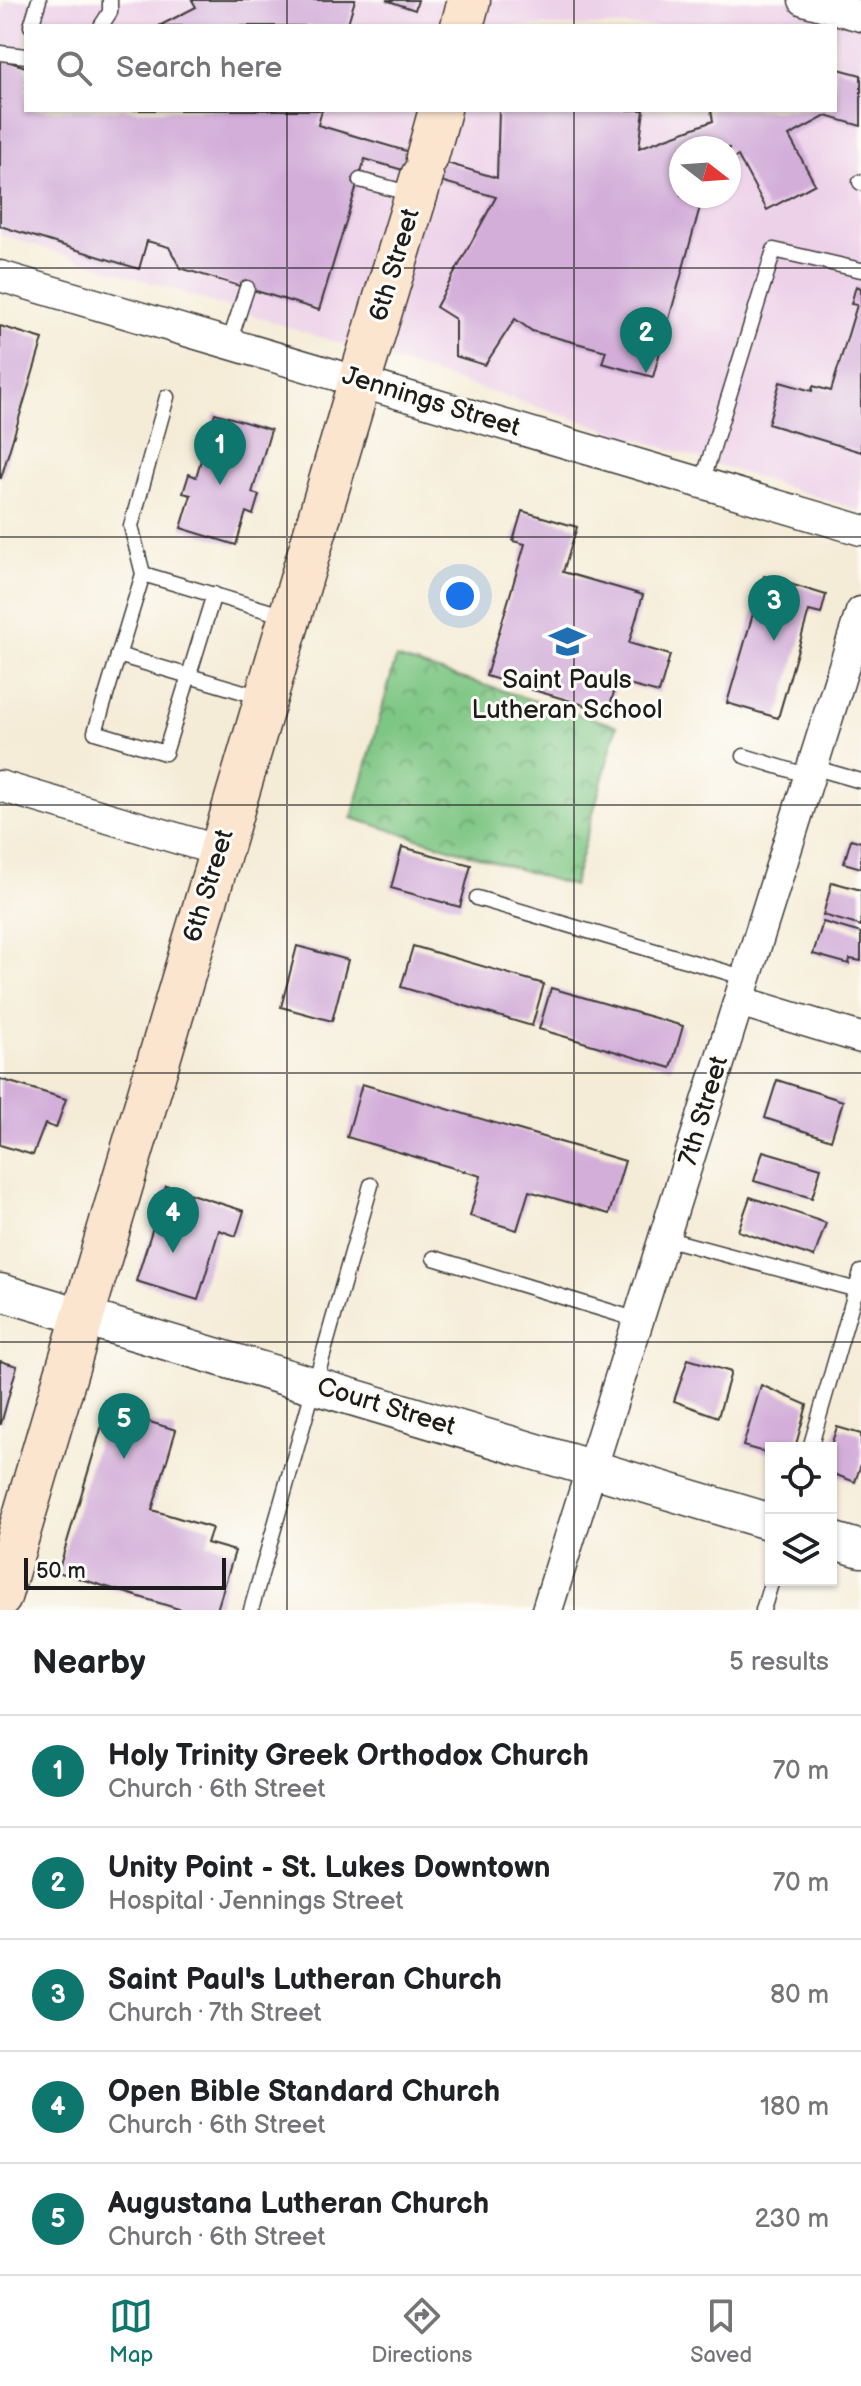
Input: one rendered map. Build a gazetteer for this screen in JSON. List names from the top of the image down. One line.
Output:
{"streets":{"main road":["6th Street"],"street":["Jennings Street","7th Street","Court Street"]},"crossings":[["6th Street","Jennings Street"],["6th Street","Court Street"],["7th Street","Court Street"]],"places":{"school or university":["Saint Pauls Lutheran School"]},"scale_bar":"50 m","north":"right","page":{"search":"Search here","pins":["2","1","3","4","5"],"scale":"50 m","heading":["Nearby","5 results"],"list":[{"mark":"1","name":"Holy Trinity Greek Orthodox Church","note":"Church · 6th Street","value":"70 m"},{"mark":"2","name":"Unity Point - St. Lukes Downtown","note":"Hospital · Jennings Street","value":"70 m"},{"mark":"3","name":"Saint Paul's Lutheran Church","note":"Church · 7th Street","value":"80 m"},{"mark":"4","name":"Open Bible Standard Church","note":"Church · 6th Street","value":"180 m"},{"mark":"5","name":"Augustana Lutheran Church","note":"Church · 6th Street","value":"230 m"}],"nav":["Map","Directions","Saved"]}}
